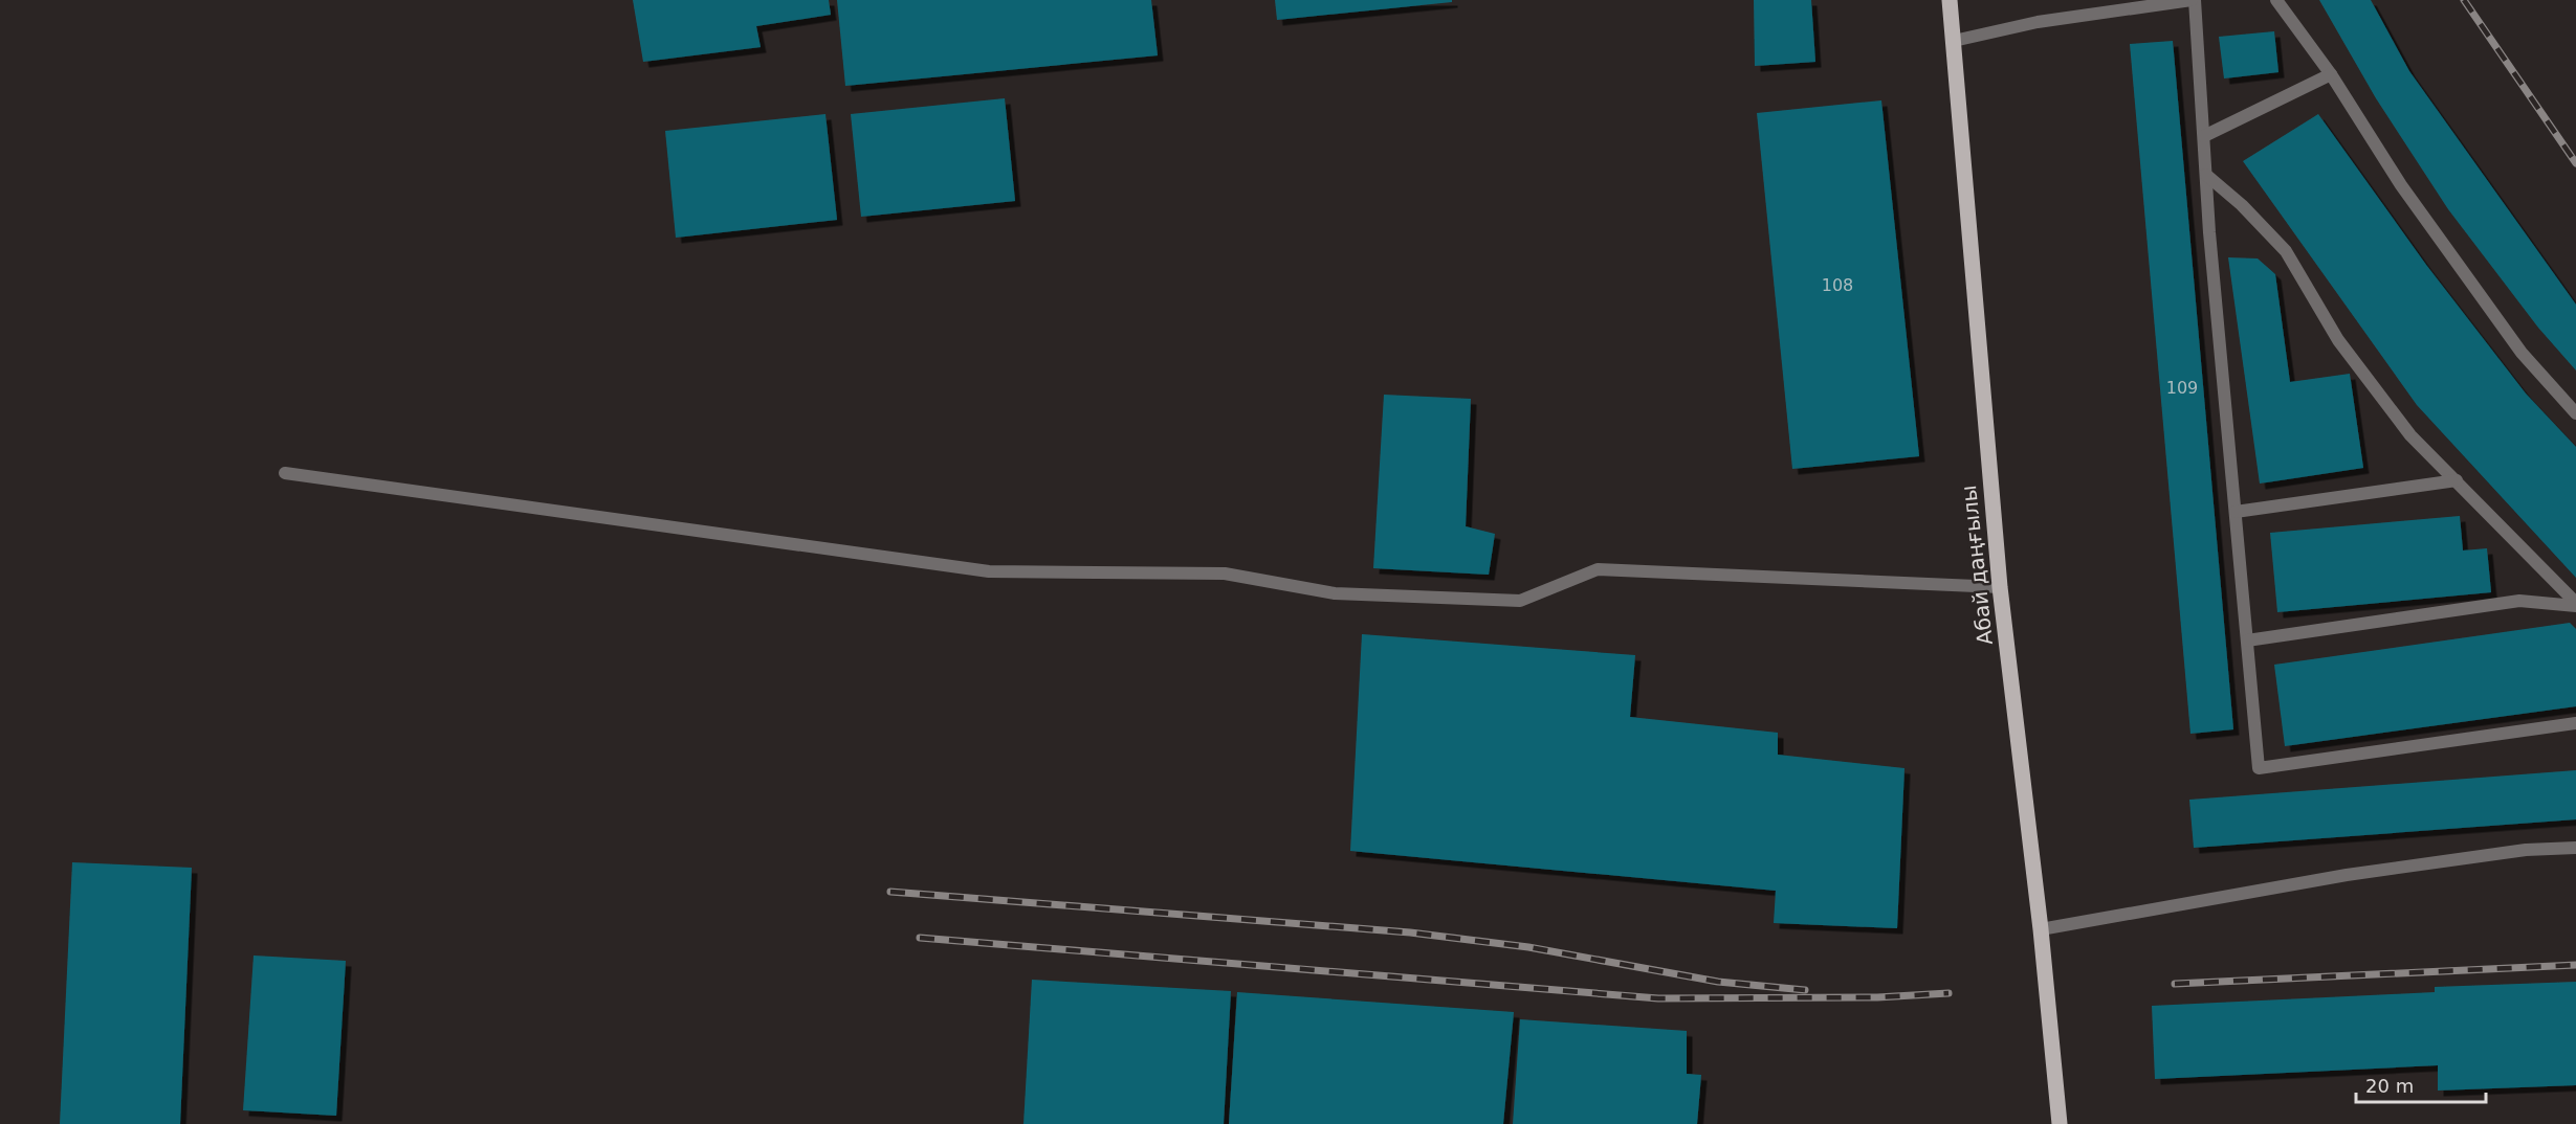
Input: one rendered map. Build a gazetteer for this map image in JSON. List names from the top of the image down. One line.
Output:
{"streets":{"main road":["Абай даңғылы"]},"house_numbers":["108","109"],"scale_bar":"20 m"}
